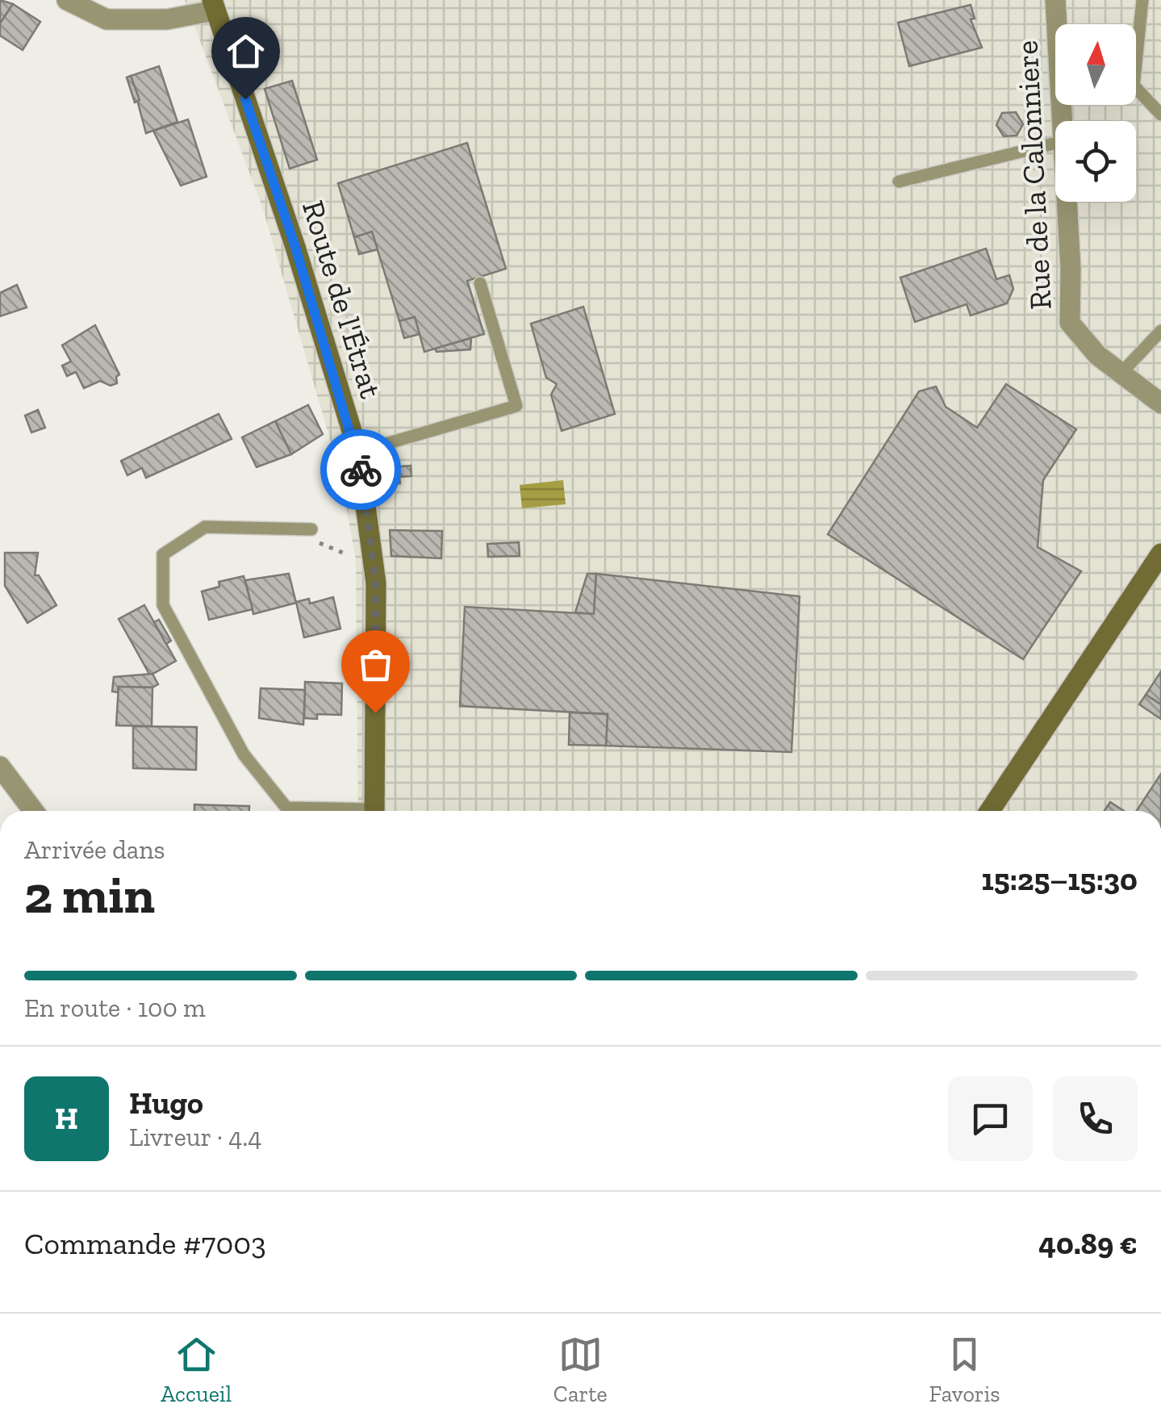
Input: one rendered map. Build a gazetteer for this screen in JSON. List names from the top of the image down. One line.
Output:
{"streets":{"main road":["Route de l'Étrat"],"street":["Rue de la Calonniere"]},"north":"top","page":{"heading":["2 min","Arrivée dans","15:25–15:30"],"panel":["Hugo","Livreur · 4.4","Commande #7003","40.89 €"],"bar":"En route · 100 m","round":"H","tabs":["Accueil","Carte","Favoris"]}}
